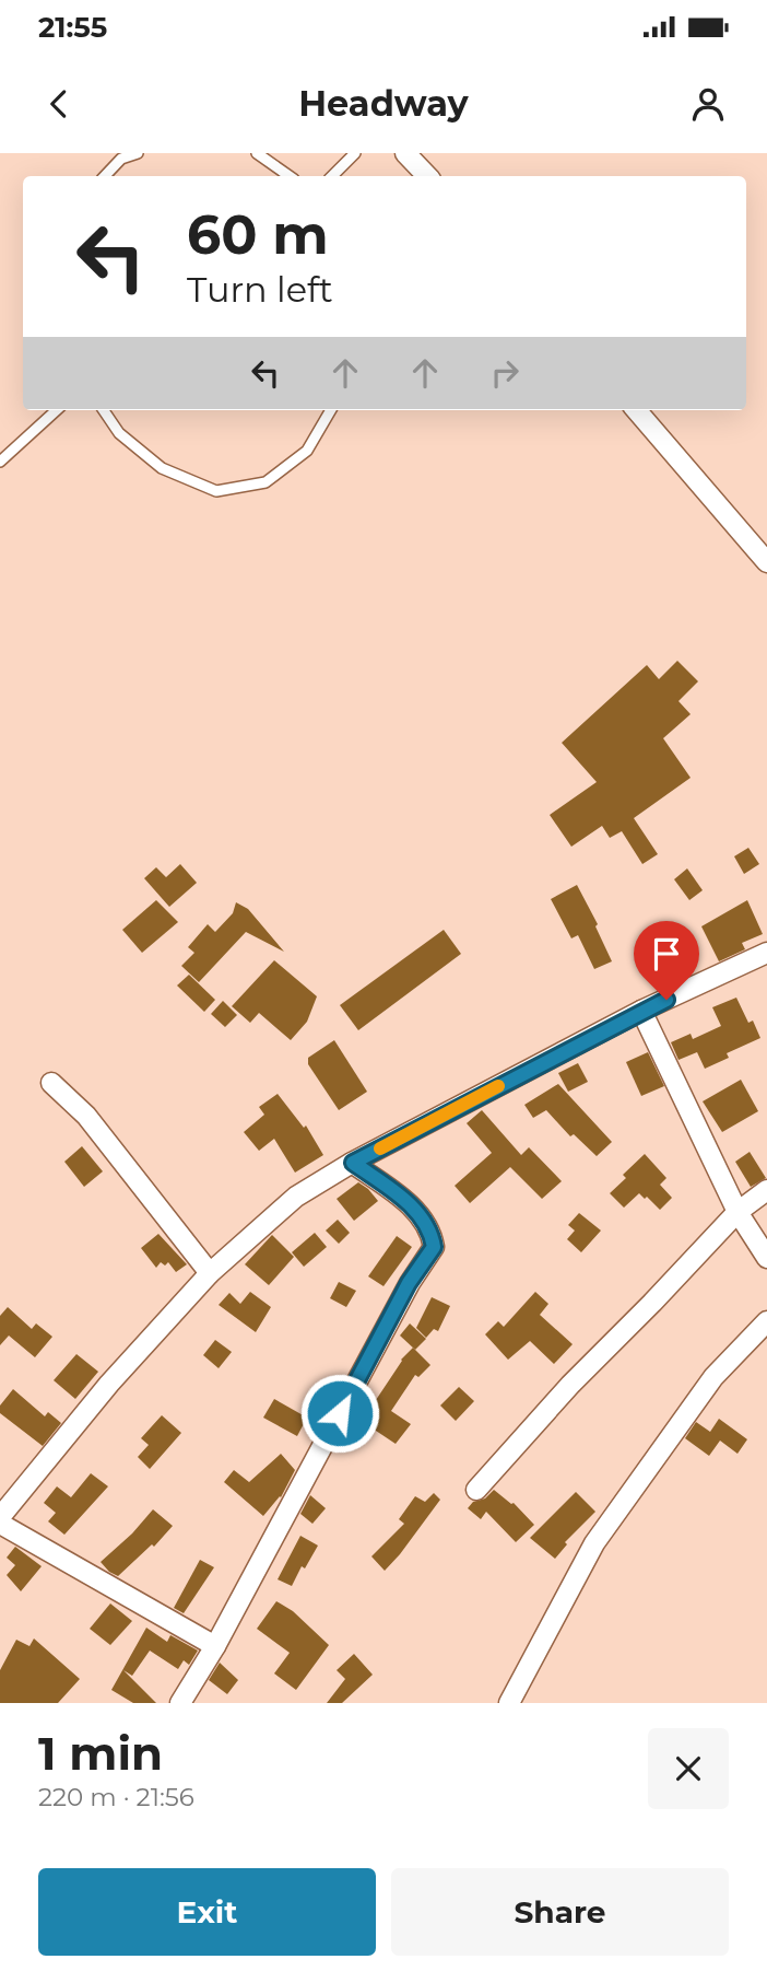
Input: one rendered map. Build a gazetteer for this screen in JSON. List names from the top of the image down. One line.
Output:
{"page":{"status":"21:55","header":"Headway","turn":["60 m","Turn left"],"heading":["1 min","220 m · 21:56"],"buttons":["Exit","Share"]}}
